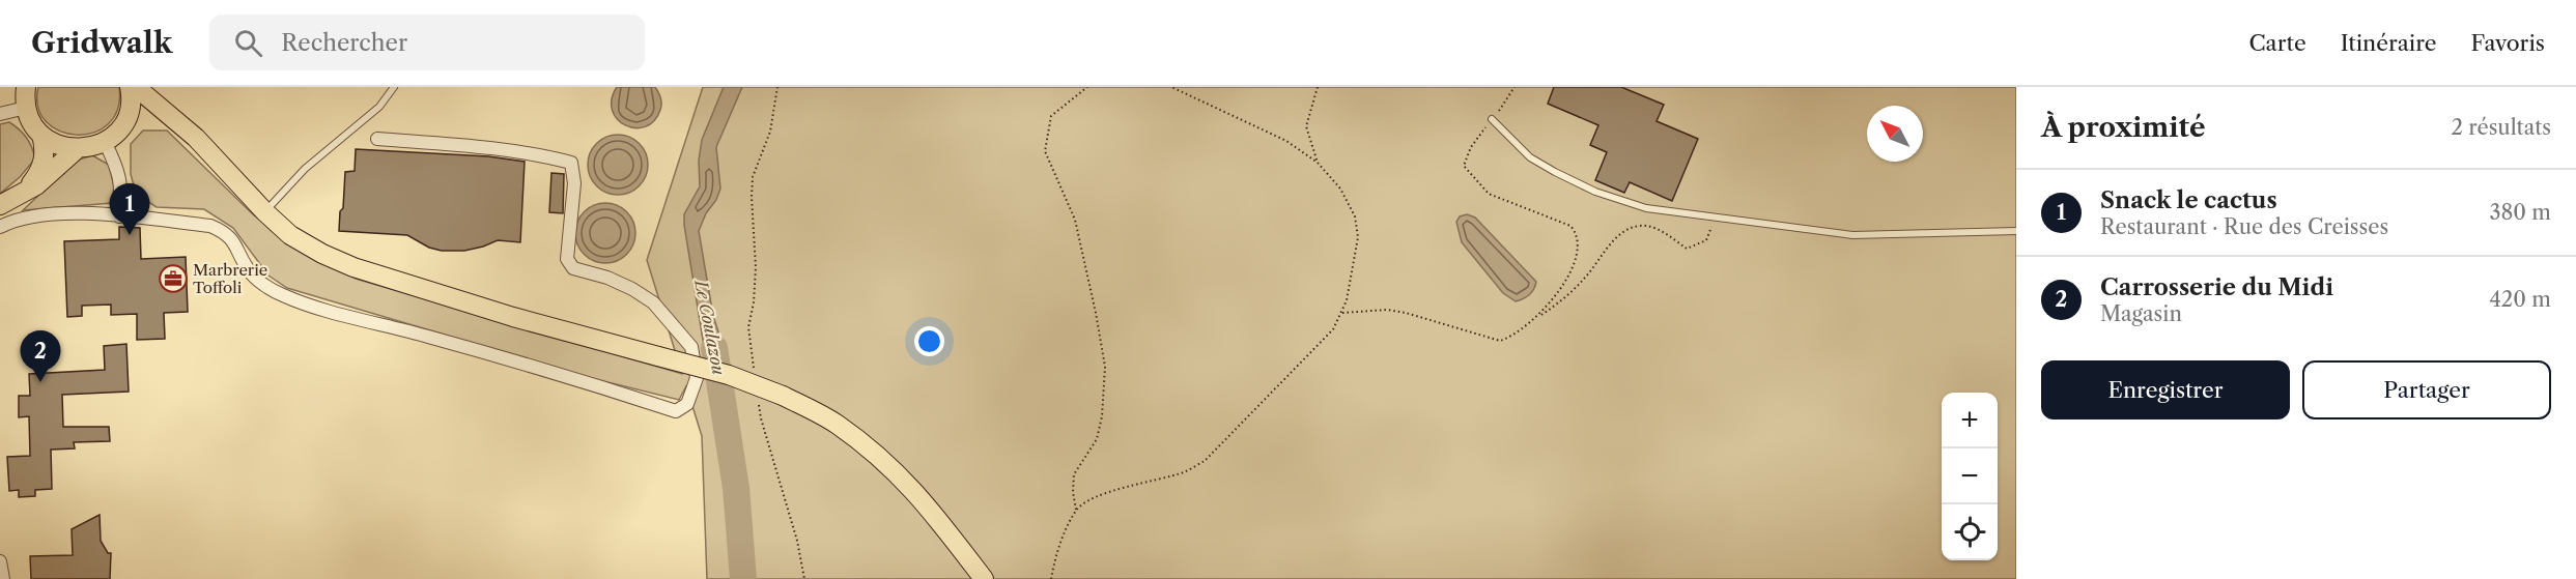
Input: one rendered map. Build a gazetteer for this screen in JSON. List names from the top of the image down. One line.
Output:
{"water":["Le Coulazou"],"places":{"office":["Marbrerie Toffoli"]},"north":"top left","page":{"header":"Gridwalk","search":"Rechercher","nav":["Carte","Itinéraire","Favoris"],"heading":["À proximité","2 résultats"],"list":[{"mark":"1","name":"Snack le cactus","note":"Restaurant · Rue des Creisses","value":"380 m"},{"mark":"2","name":"Carrosserie du Midi","note":"Magasin","value":"420 m"}],"pins":["1","2"],"buttons":["Enregistrer","Partager"],"map_buttons":["+","−"]}}
